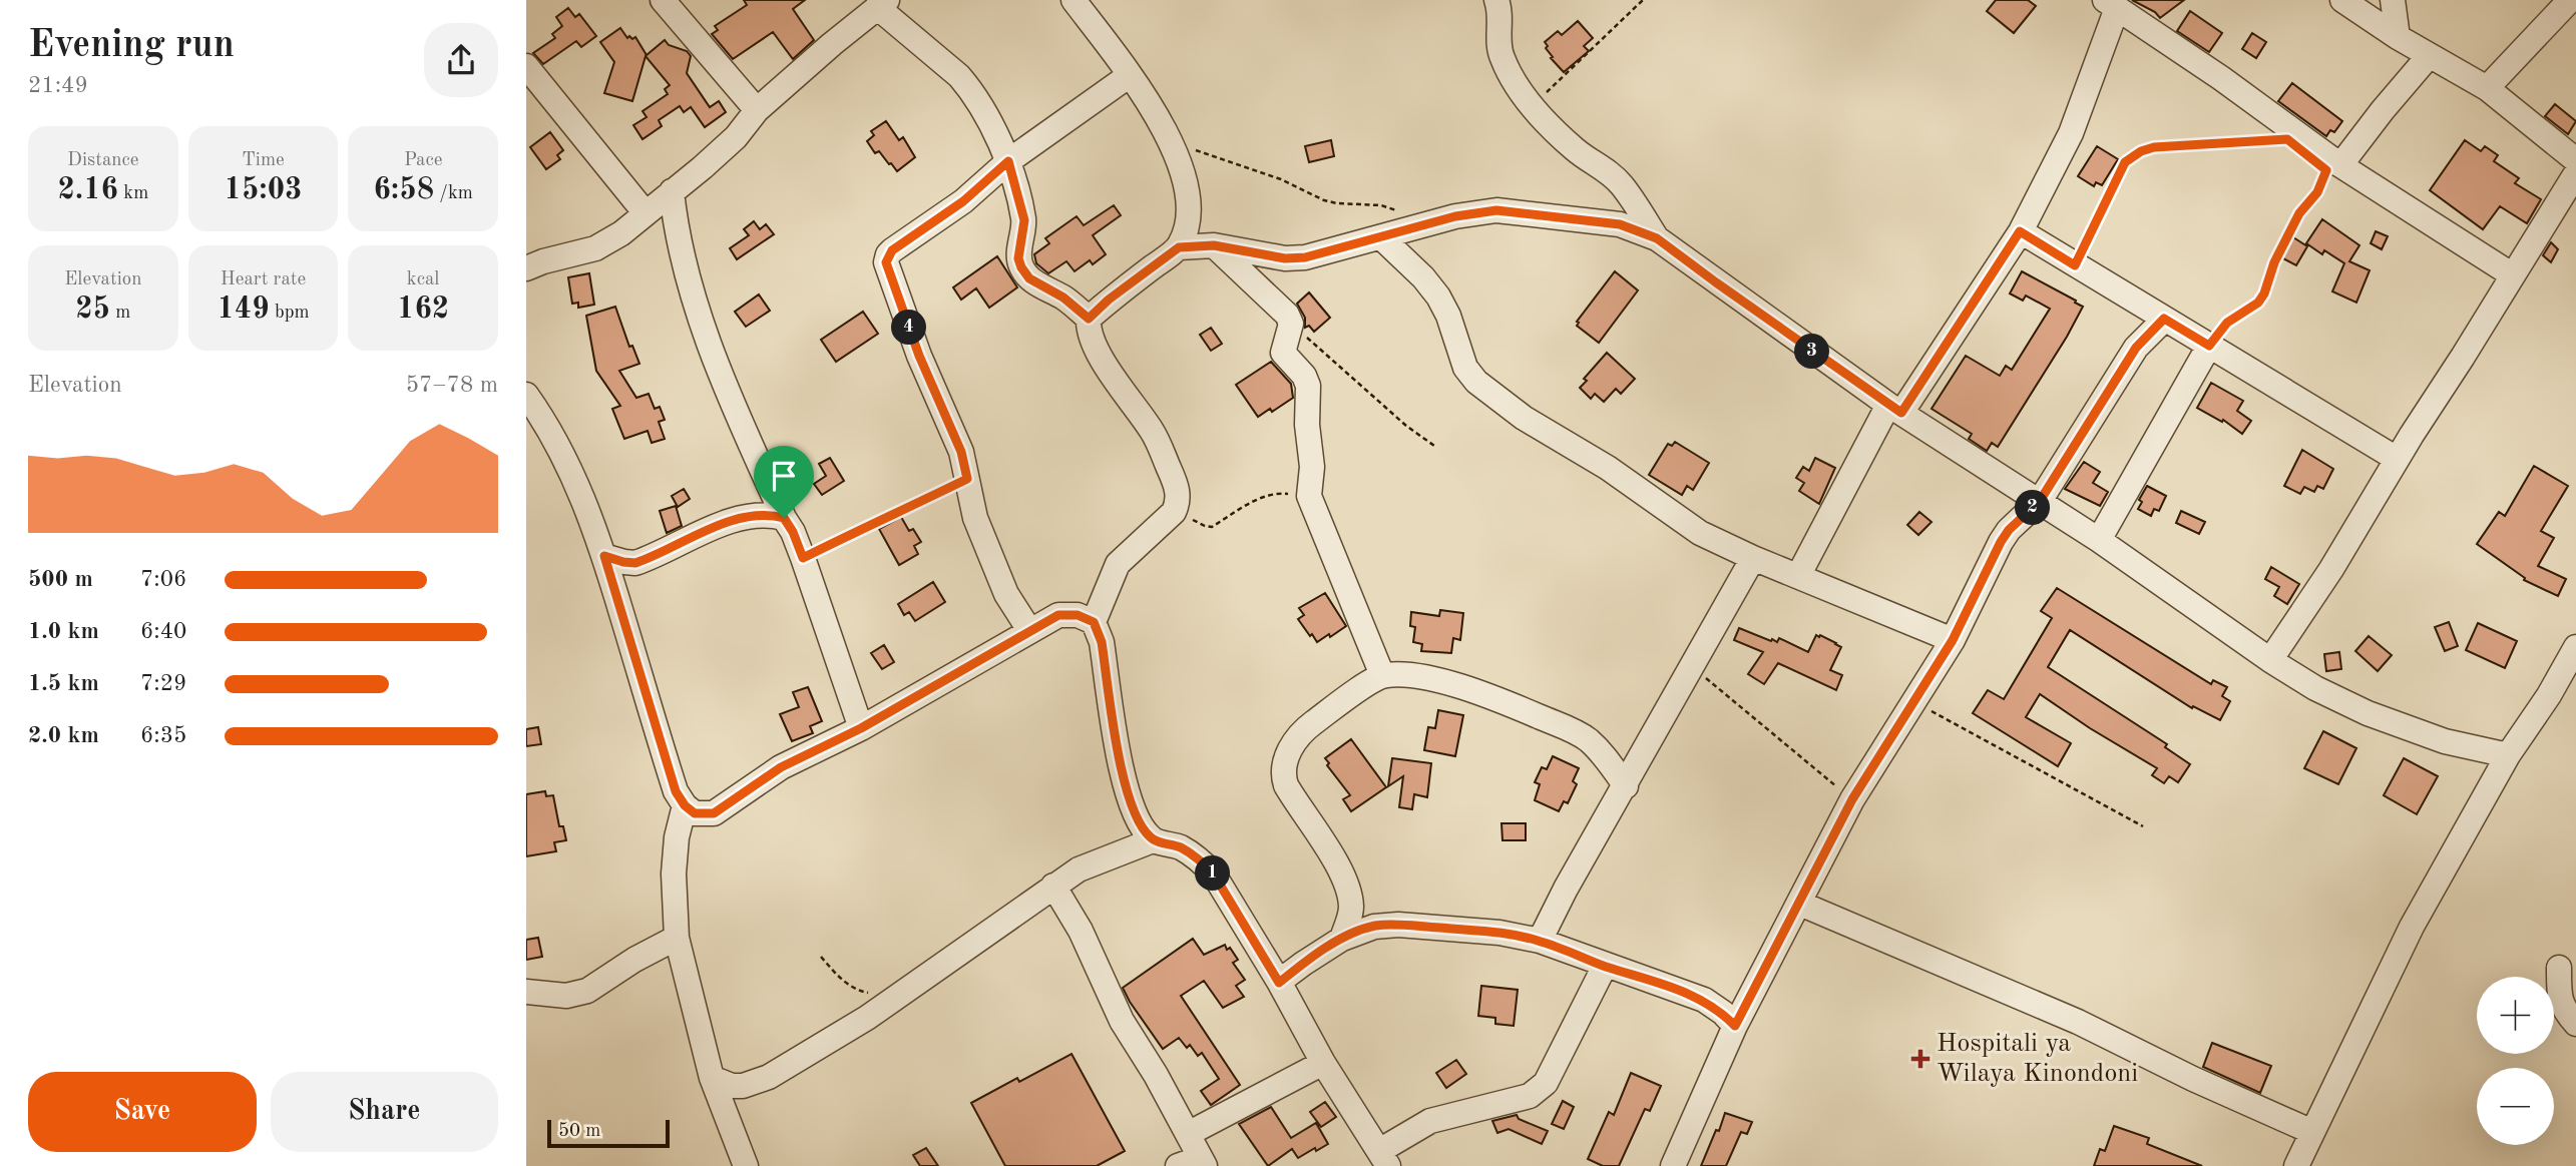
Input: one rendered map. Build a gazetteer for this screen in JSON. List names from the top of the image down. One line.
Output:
{"places":{"health":["Hospitali ya Wilaya Kinondoni"]},"scale_bar":"50 m","page":{"heading":["Evening run","21:49"],"stats":[["Distance","2.16 km"],["Time","15:03"],["Pace","6:58 /km"],["Elevation","25 m"],["Heart rate","149 bpm"],["kcal","162"]],"pins":["4","3","2","1"],"chart":["Elevation","57–78 m"],"list":[{"name":"500 m","note":"7:06"},{"name":"1.0 km","note":"6:40"},{"name":"1.5 km","note":"7:29"},{"name":"2.0 km","note":"6:35"}],"map_buttons":["+","−"],"buttons":["Save","Share"],"scale":"50 m"}}
